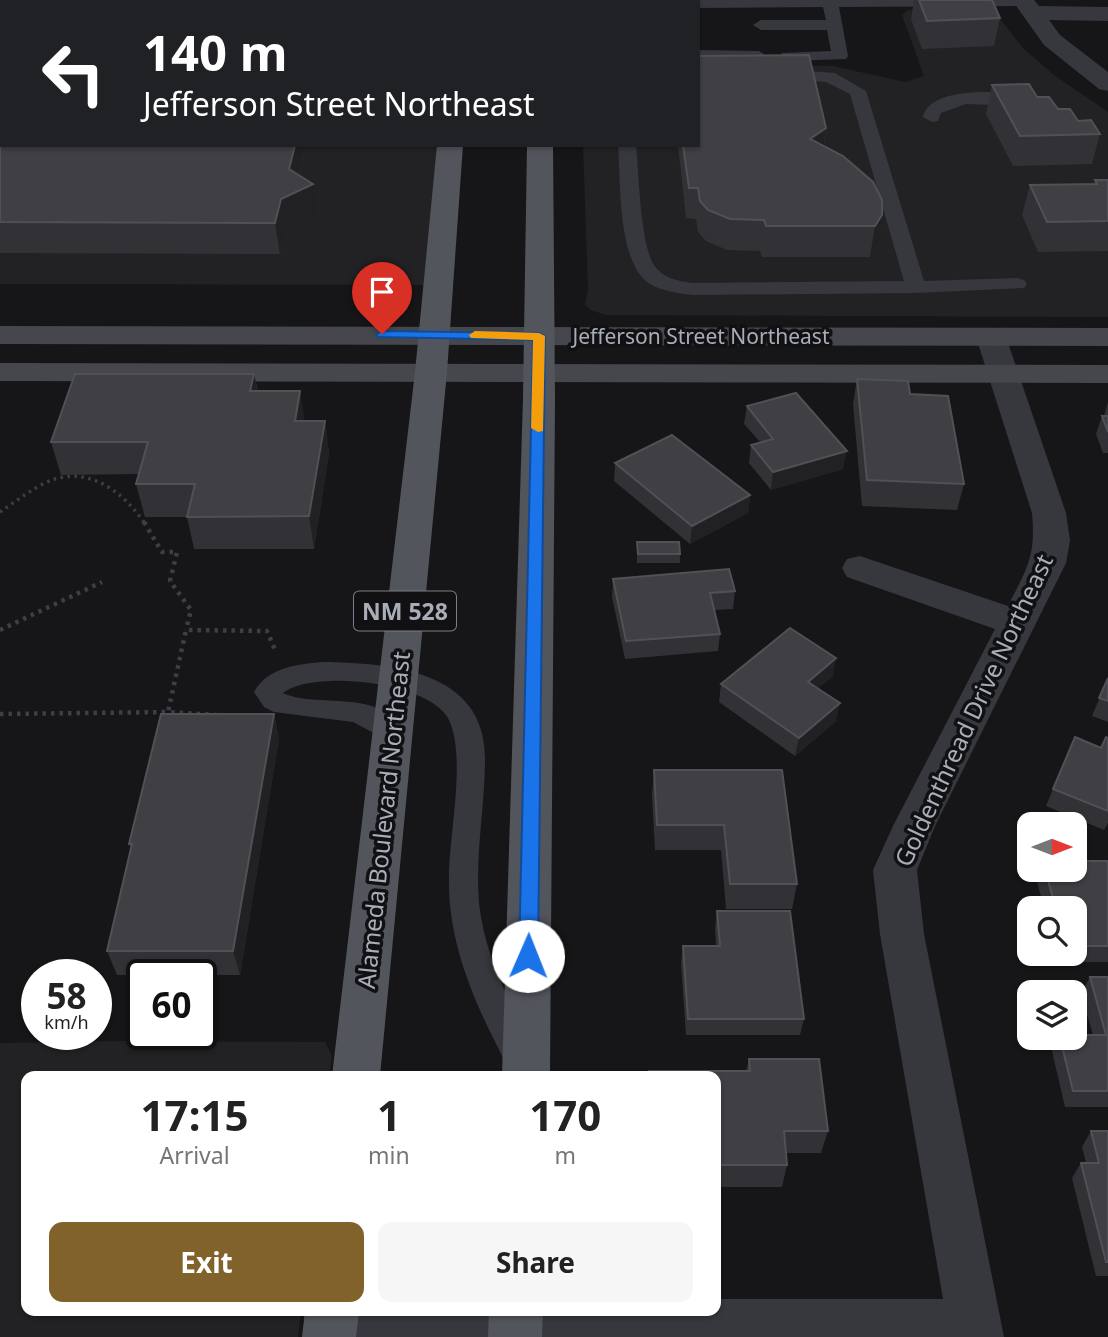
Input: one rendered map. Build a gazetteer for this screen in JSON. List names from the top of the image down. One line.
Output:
{"streets":{"main road":["Jefferson Street Northeast","NM 528","Alameda Boulevard Northeast"],"street":["Goldenthread Drive Northeast"]},"crossings":[["Jefferson Street Northeast","Goldenthread Drive Northeast"],["Jefferson Street Northeast","Alameda Boulevard Northeast"]],"north":"right","page":{"turn":["140 m","Jefferson Street Northeast"],"speed":"58 km/h","limit":"60","eta":["17:15","Arrival","1","min","170","m"],"buttons":["Exit","Share"]}}
